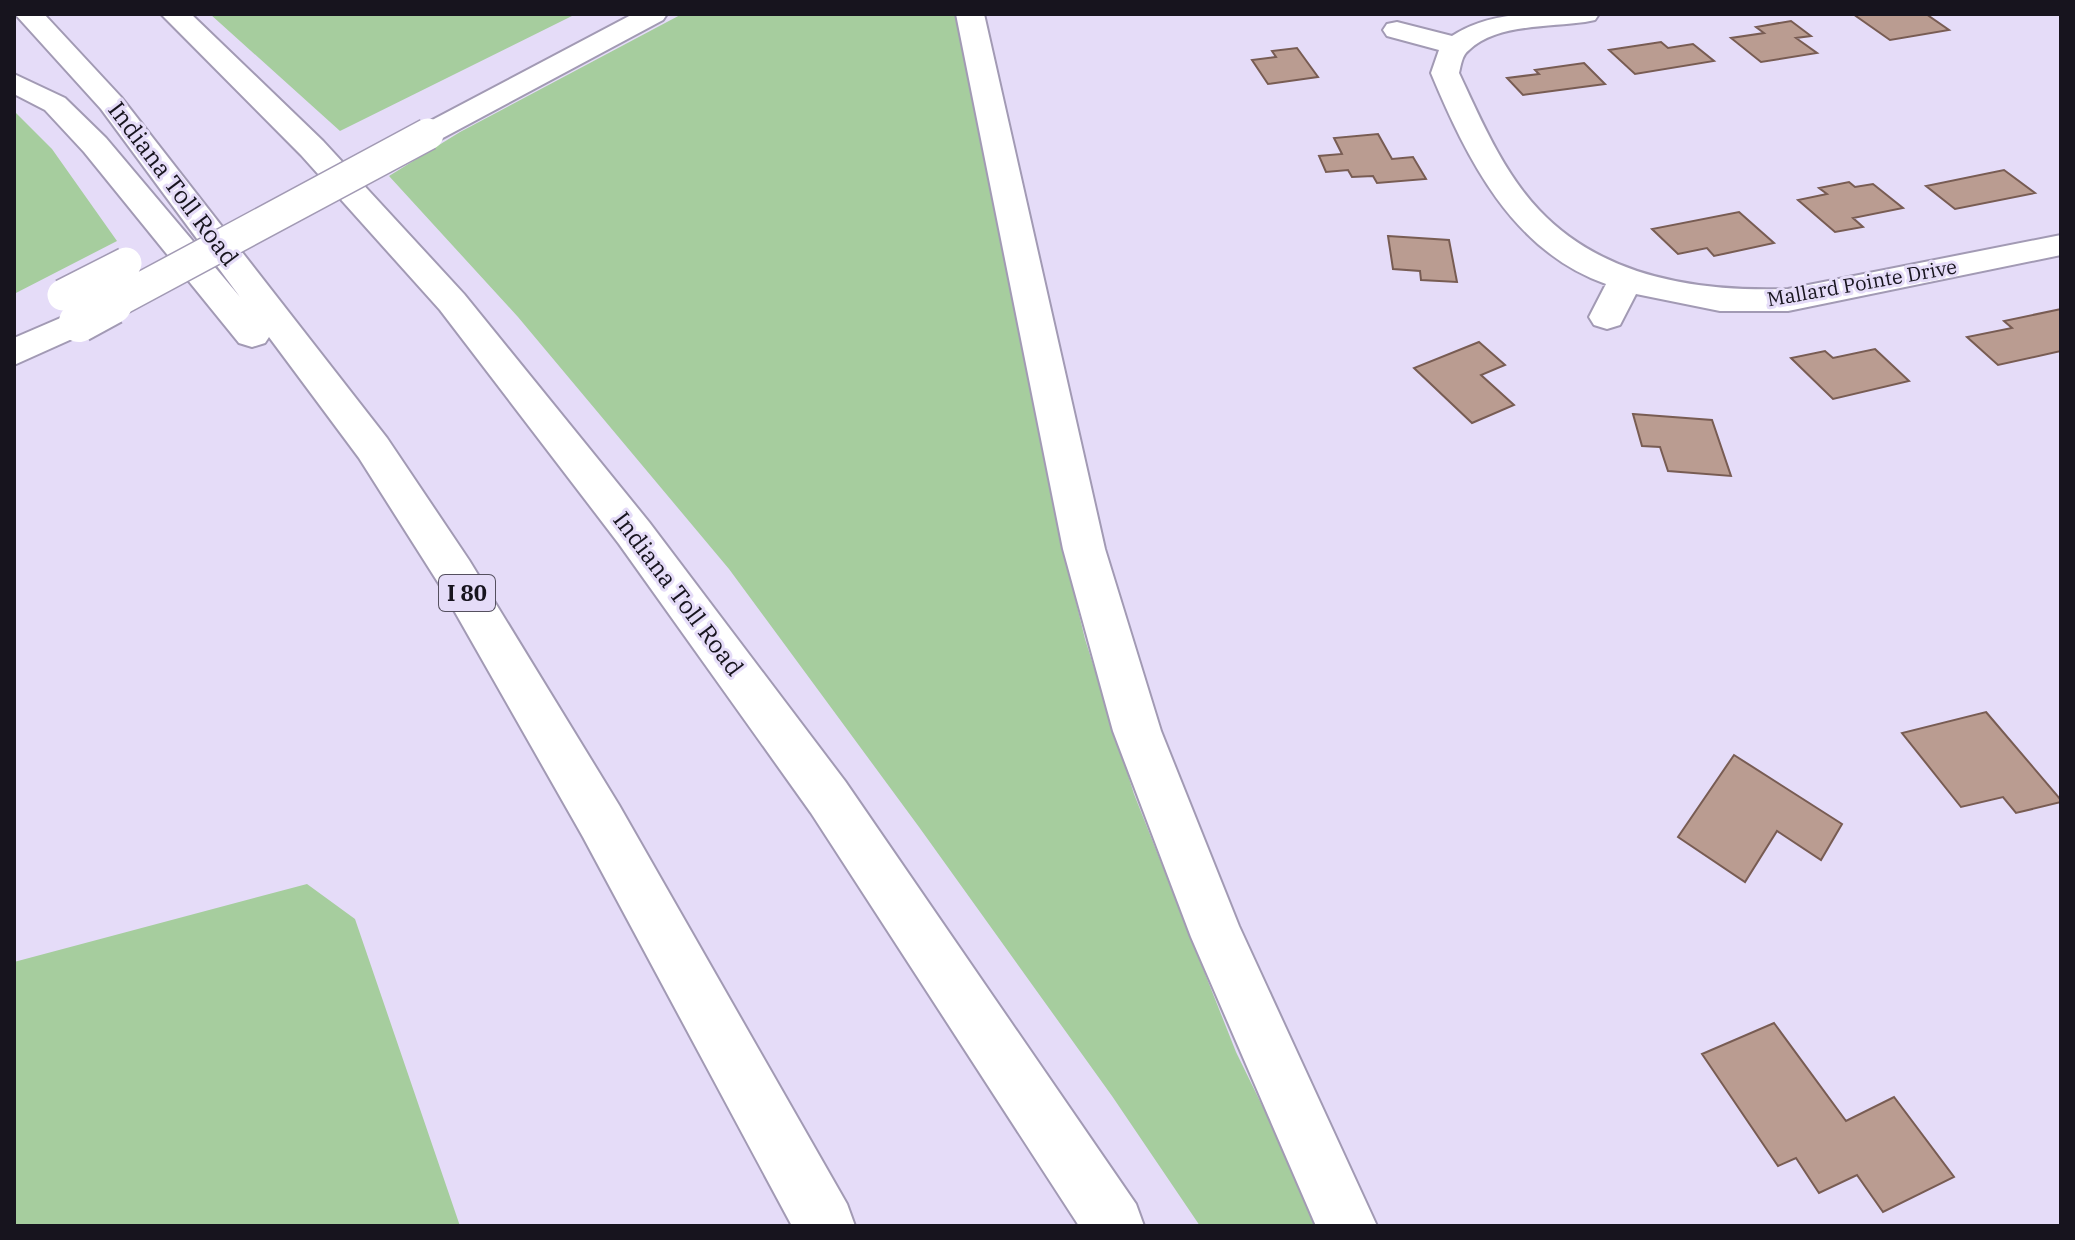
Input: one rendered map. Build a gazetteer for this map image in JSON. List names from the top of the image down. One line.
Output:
{"streets":{"main road":["Indiana Toll Road","Mallard Pointe Drive","I 80"]}}
